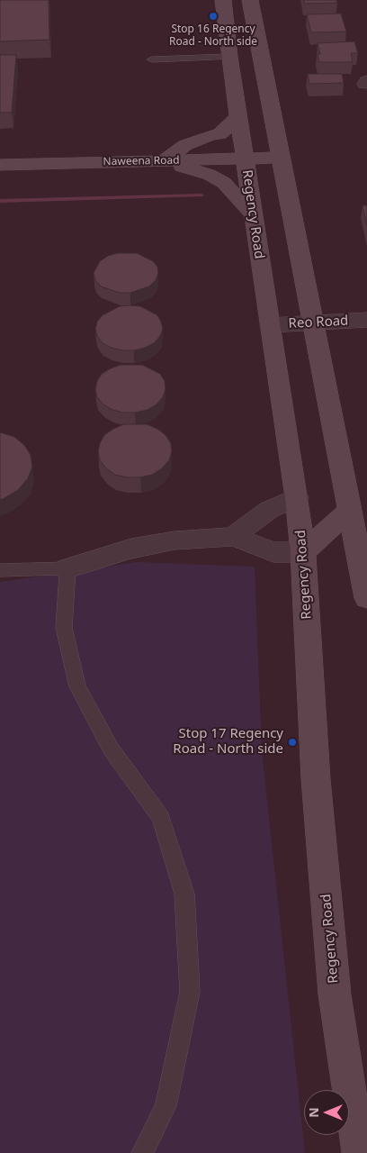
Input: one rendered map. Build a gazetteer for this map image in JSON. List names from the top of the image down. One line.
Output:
{"streets":{"main road":["Naweena Road","Regency Road"],"street":["Reo Road"]},"crossings":[["Naweena Road","Regency Road"],["Regency Road","Reo Road"]],"places":["Stop 16 Regency Road - North side","Stop 17 Regency Road - North side"],"north":"left"}
